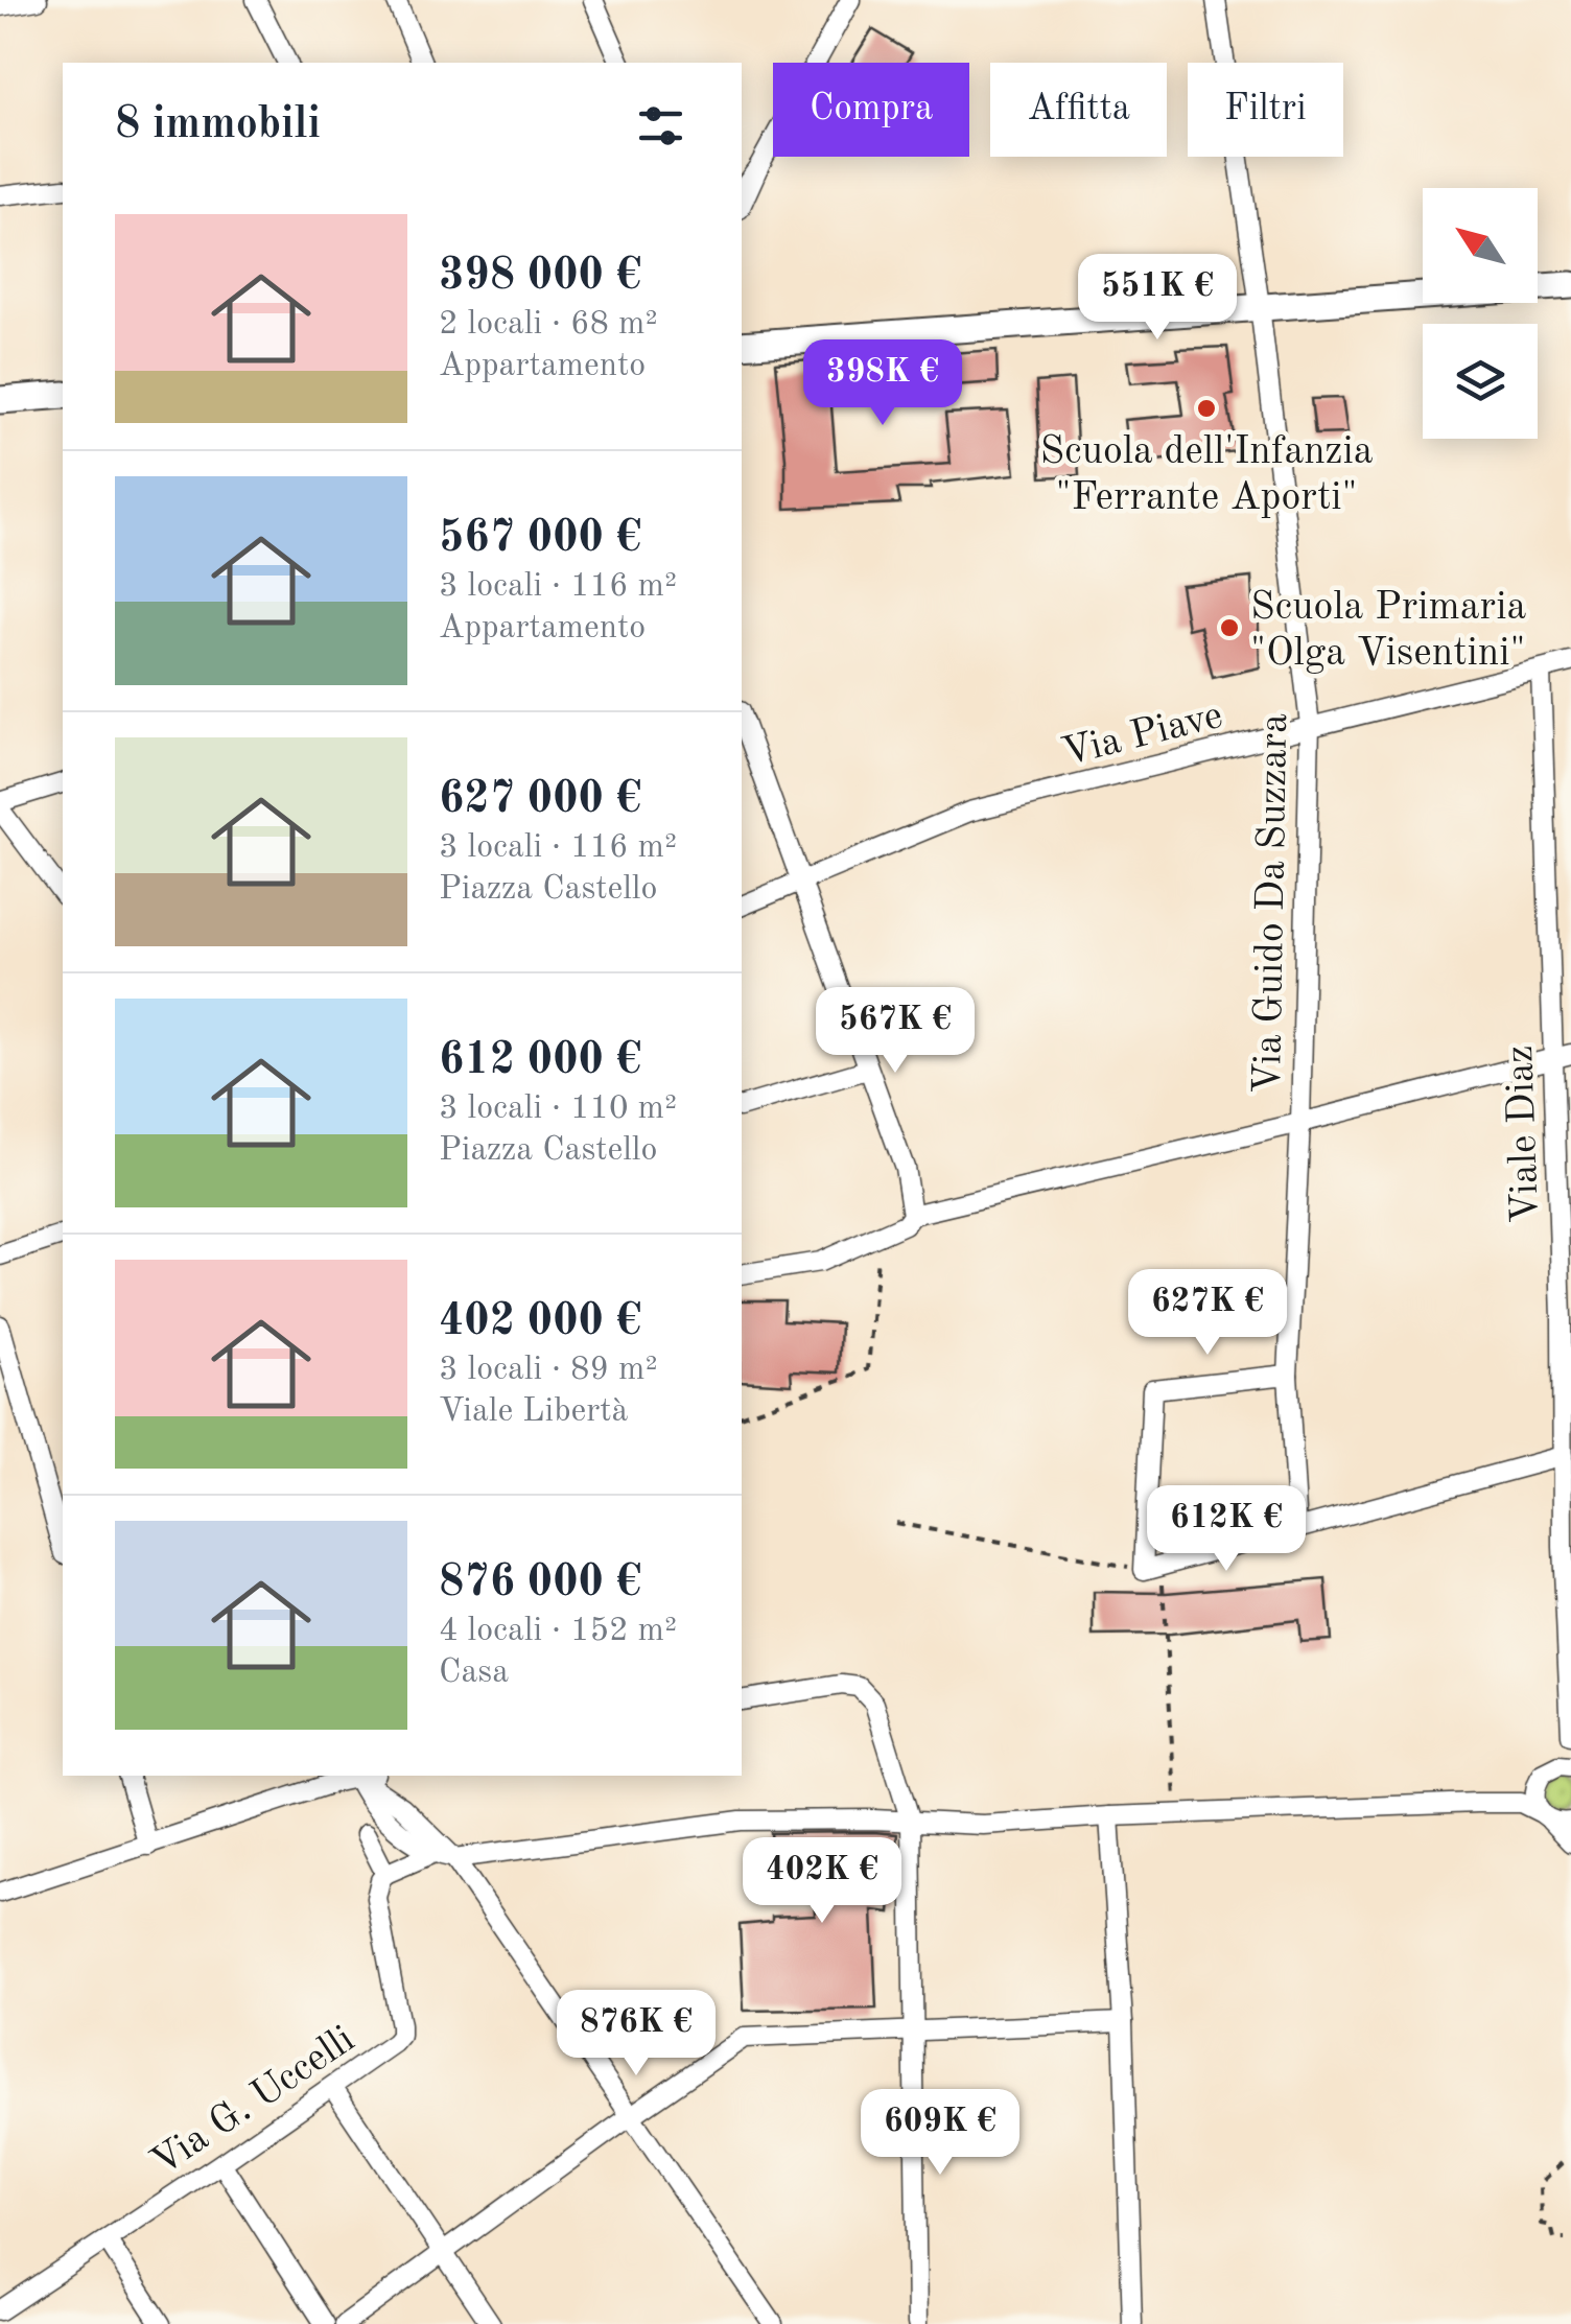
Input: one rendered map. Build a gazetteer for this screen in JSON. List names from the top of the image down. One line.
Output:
{"streets":{"street":["Via Piave","Via Guido Da Suzzara","Viale Diaz","Via G. Uccelli"]},"crossings":[["Via Piave","Via Guido Da Suzzara"],["Via Piave","Viale Diaz"]],"places":["Scuola dell'Infanzia \"Ferrante Aporti\"","Scuola Primaria \"Olga Visentini\""],"north":"top left","page":{"chip":["Compra","Affitta","Filtri"],"heading":"8 immobili","list":[{"name":"398 000 €","note":"2 locali · 68 m² · Appartamento"},{"name":"567 000 €","note":"3 locali · 116 m² · Appartamento"},{"name":"627 000 €","note":"3 locali · 116 m² · Piazza Castello"},{"name":"612 000 €","note":"3 locali · 110 m² · Piazza Castello"},{"name":"402 000 €","note":"3 locali · 89 m² · Viale Libertà"},{"name":"876 000 €","note":"4 locali · 152 m² · Casa"}],"price":["551K €","398K €","567K €","627K €","612K €","402K €","876K €","609K €"]}}
